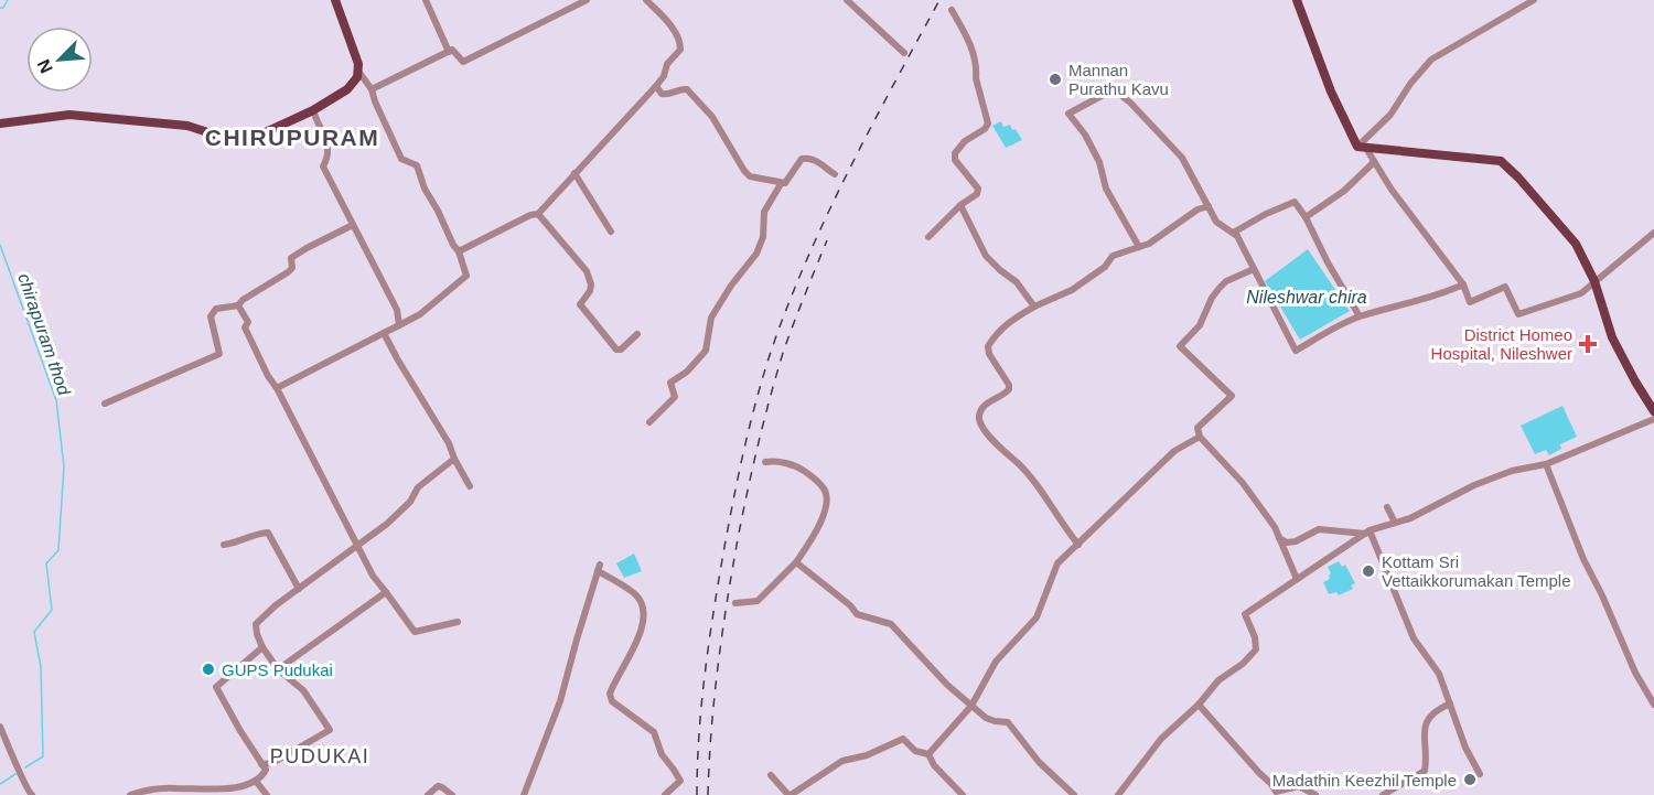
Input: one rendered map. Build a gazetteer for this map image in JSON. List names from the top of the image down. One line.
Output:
{"districts":["CHIRUPURAM","PUDUKAI"],"water":["Nileshwar chira","chirapuram thod"],"places":{"other":["Mannan Purathu Kavu","Kottam Sri Vettaikkorumakan Temple","GUPS Pudukai","Madathin Keezhil Temple"],"health":["District Homeo Hospital, Nileshwer"]},"north":"bottom left"}
